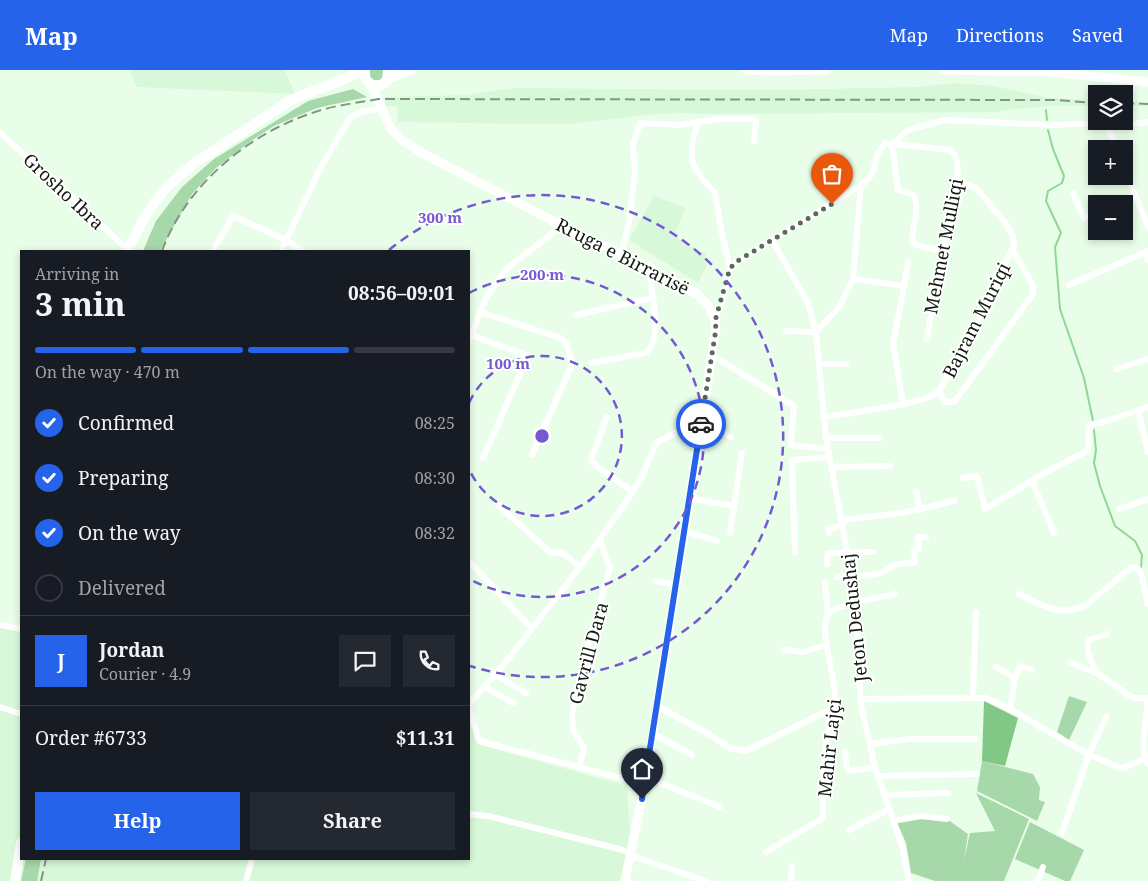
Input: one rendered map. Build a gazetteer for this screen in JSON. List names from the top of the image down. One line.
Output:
{"streets":{"street":["Grosho Ibra","Mehmet Mulliqi","Rruga e Birrarisë","Bajram Muriqi","Jeton Dedushaj","Gavrill Dara","Mahir Lajçi"]},"crossings":[["Mehmet Mulliqi","Bajram Muriqi"],["Bajram Muriqi","Jeton Dedushaj"]],"page":{"header":"Map","nav":["Map","Directions","Saved"],"map_buttons":["+","−"],"heading":["3 min","Arriving in","08:56–09:01"],"panel":["Jordan","Courier · 4.9","Order #6733","$11.31"],"bar":"On the way · 470 m","list":[["Confirmed","08:25"],["Preparing","08:30"],["On the way","08:32"],"Delivered"],"round":"J","buttons":["Help","Share"]},"rings":["300 m","200 m","100 m"]}
